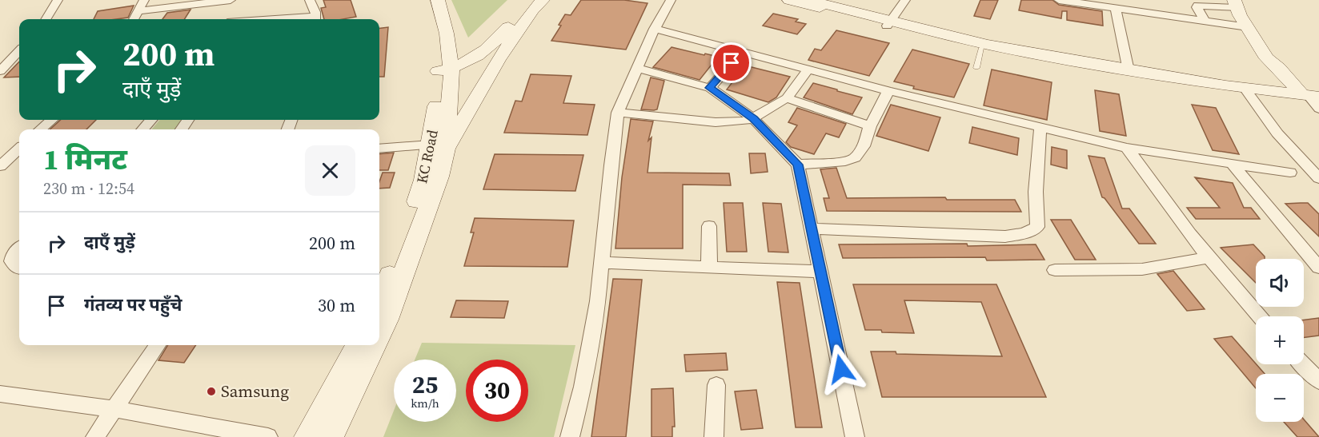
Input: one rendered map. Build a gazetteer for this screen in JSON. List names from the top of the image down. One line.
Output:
{"streets":{"street":["KC Road"]},"places":["Samsung"],"page":{"turn":["200 m","दाएँ मुड़ें"],"heading":["1 मिनट","230 m · 12:54"],"list":[{"name":"दाएँ मुड़ें","value":"200 m"},{"name":"गंतव्य पर पहुँचे","value":"30 m"}],"map_buttons":["+","−"],"speed":"25 km/h","limit":"30"}}
